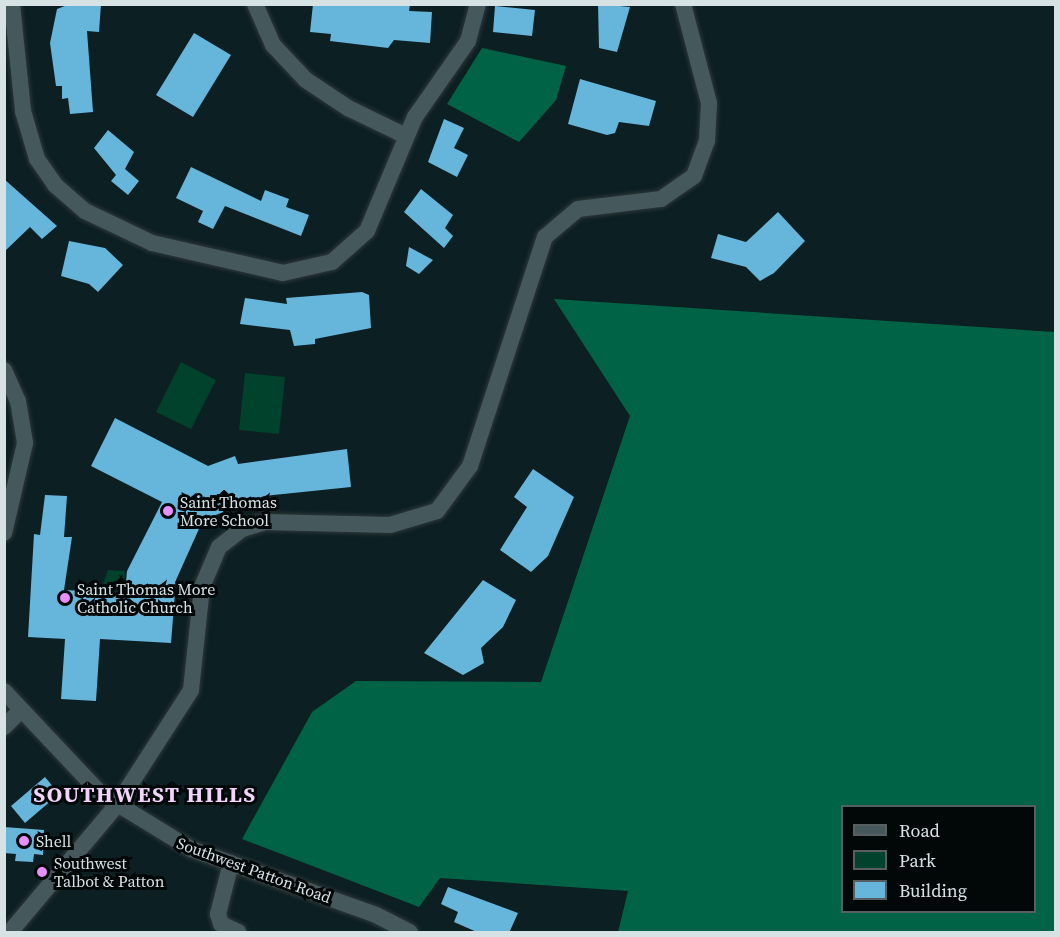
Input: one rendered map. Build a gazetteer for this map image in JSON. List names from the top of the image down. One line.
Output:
{"streets":{"street":["Southwest Patton Road"]},"districts":["SOUTHWEST HILLS"],"places":["Saint Thomas More School","Saint Thomas More Catholic Church","Shell","Southwest Talbot & Patton"],"legend":["Road","Park","Building"]}
